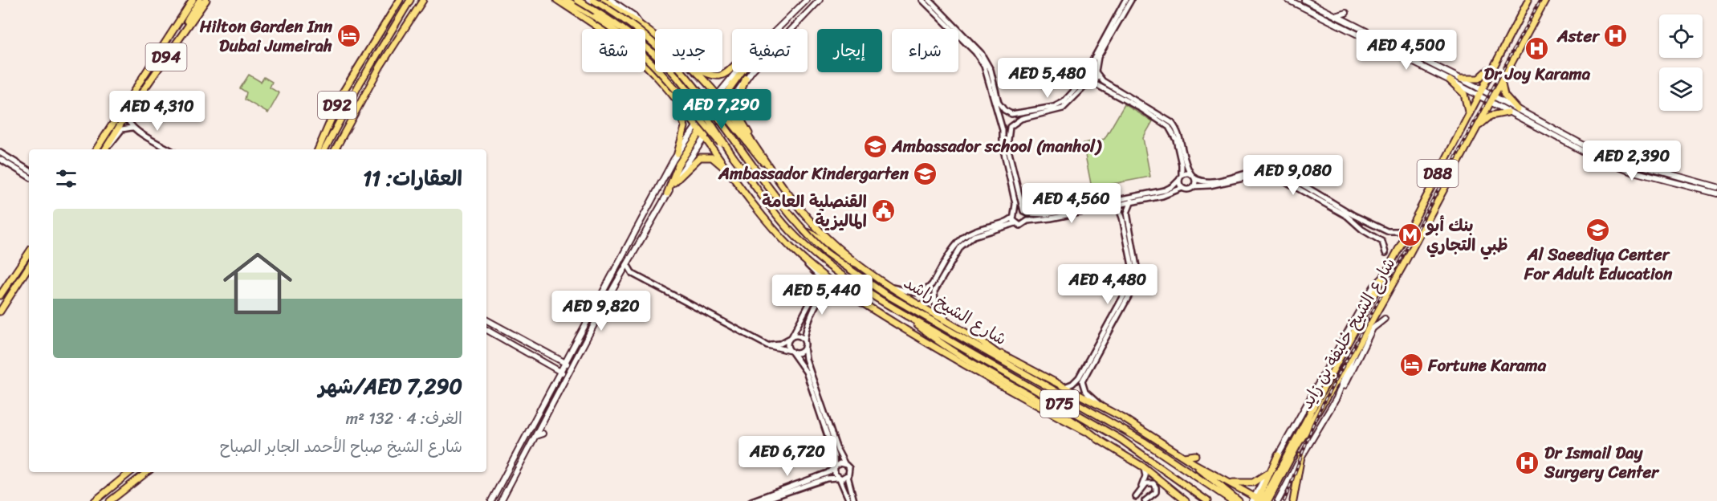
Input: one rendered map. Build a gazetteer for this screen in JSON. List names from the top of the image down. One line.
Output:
{"streets":{"main road":["D94","D92","D88","شارع الشيخ راشد","شارع الشيخ خليفة بن زايد","D75"]},"crossings":[["شارع الشيخ راشد","شارع الشيخ خليفة بن زايد"]],"places":{"hotel":["Hilton Garden Inn Dubai Jumeirah","Fortune Karama"],"hospital":["Aster","Dr Joy Karama","Dr Ismail Day Surgery Center"],"school or university":["Ambassador school (manhol)","Ambassador Kindergarten","Al Saeediya Center For Adult Education"],"public building":["القنصلية العامة الماليزية"],"metro station":["بنك أبو ظبي التجاري"]},"page":{"chip":["شراء","إيجار","تصفية","جديد","شقة"],"price":["AED 4,500","AED 5,480","AED 7,290","AED 4,310","AED 2,390","AED 9,080","AED 4,560","AED 4,480","AED 5,440","AED 9,820","AED 6,720"],"heading":"العقارات: 11","list":[{"name":"AED 7,290/شهر","note":"الغرف: 4 · 132 m² · شارع الشيخ صباح الأحمد الجابر الصباح"}]}}
